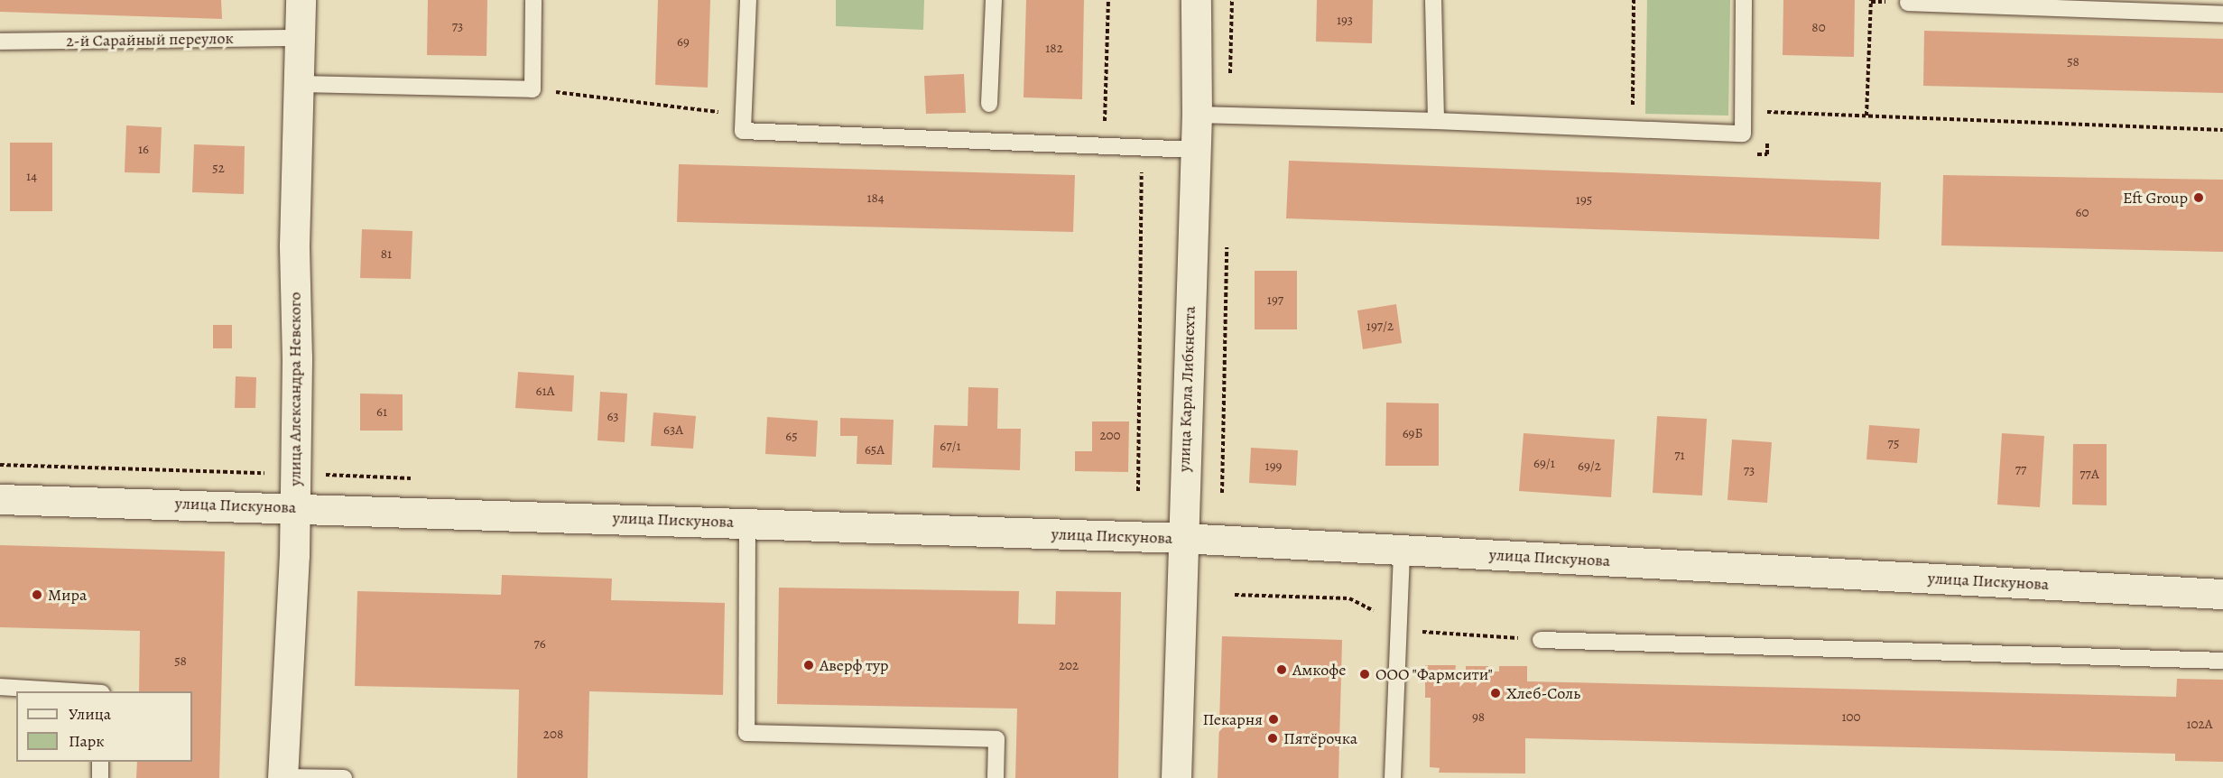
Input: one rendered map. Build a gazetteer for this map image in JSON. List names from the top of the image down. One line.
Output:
{"streets":{"main road":["улица Александра Невского","улица Карла Либкнехта","улица Пискунова"],"lane":["2-й Сарайный переулок"]},"crossings":[["2-й Сарайный переулок","улица Александра Невского"],["улица Александра Невского","улица Пискунова"],["улица Карла Либкнехта","улица Пискунова"]],"places":["Eft Group","Мира","Аверф тур","Амкофе","ООО \"Фармсити\"","Хлеб-Соль","Пекарня","Пятёрочка"],"house_numbers":["193","73","80","69","182","58","16","52","14","184","195","60","81","197","197/2","61А","61","63","63А","69Б","200","65","75","67/1","65А","71","69/1","199","69/2","77","73","77А","76","58","202","98","100","102А","208"],"legend":["Улица","Парк"]}
